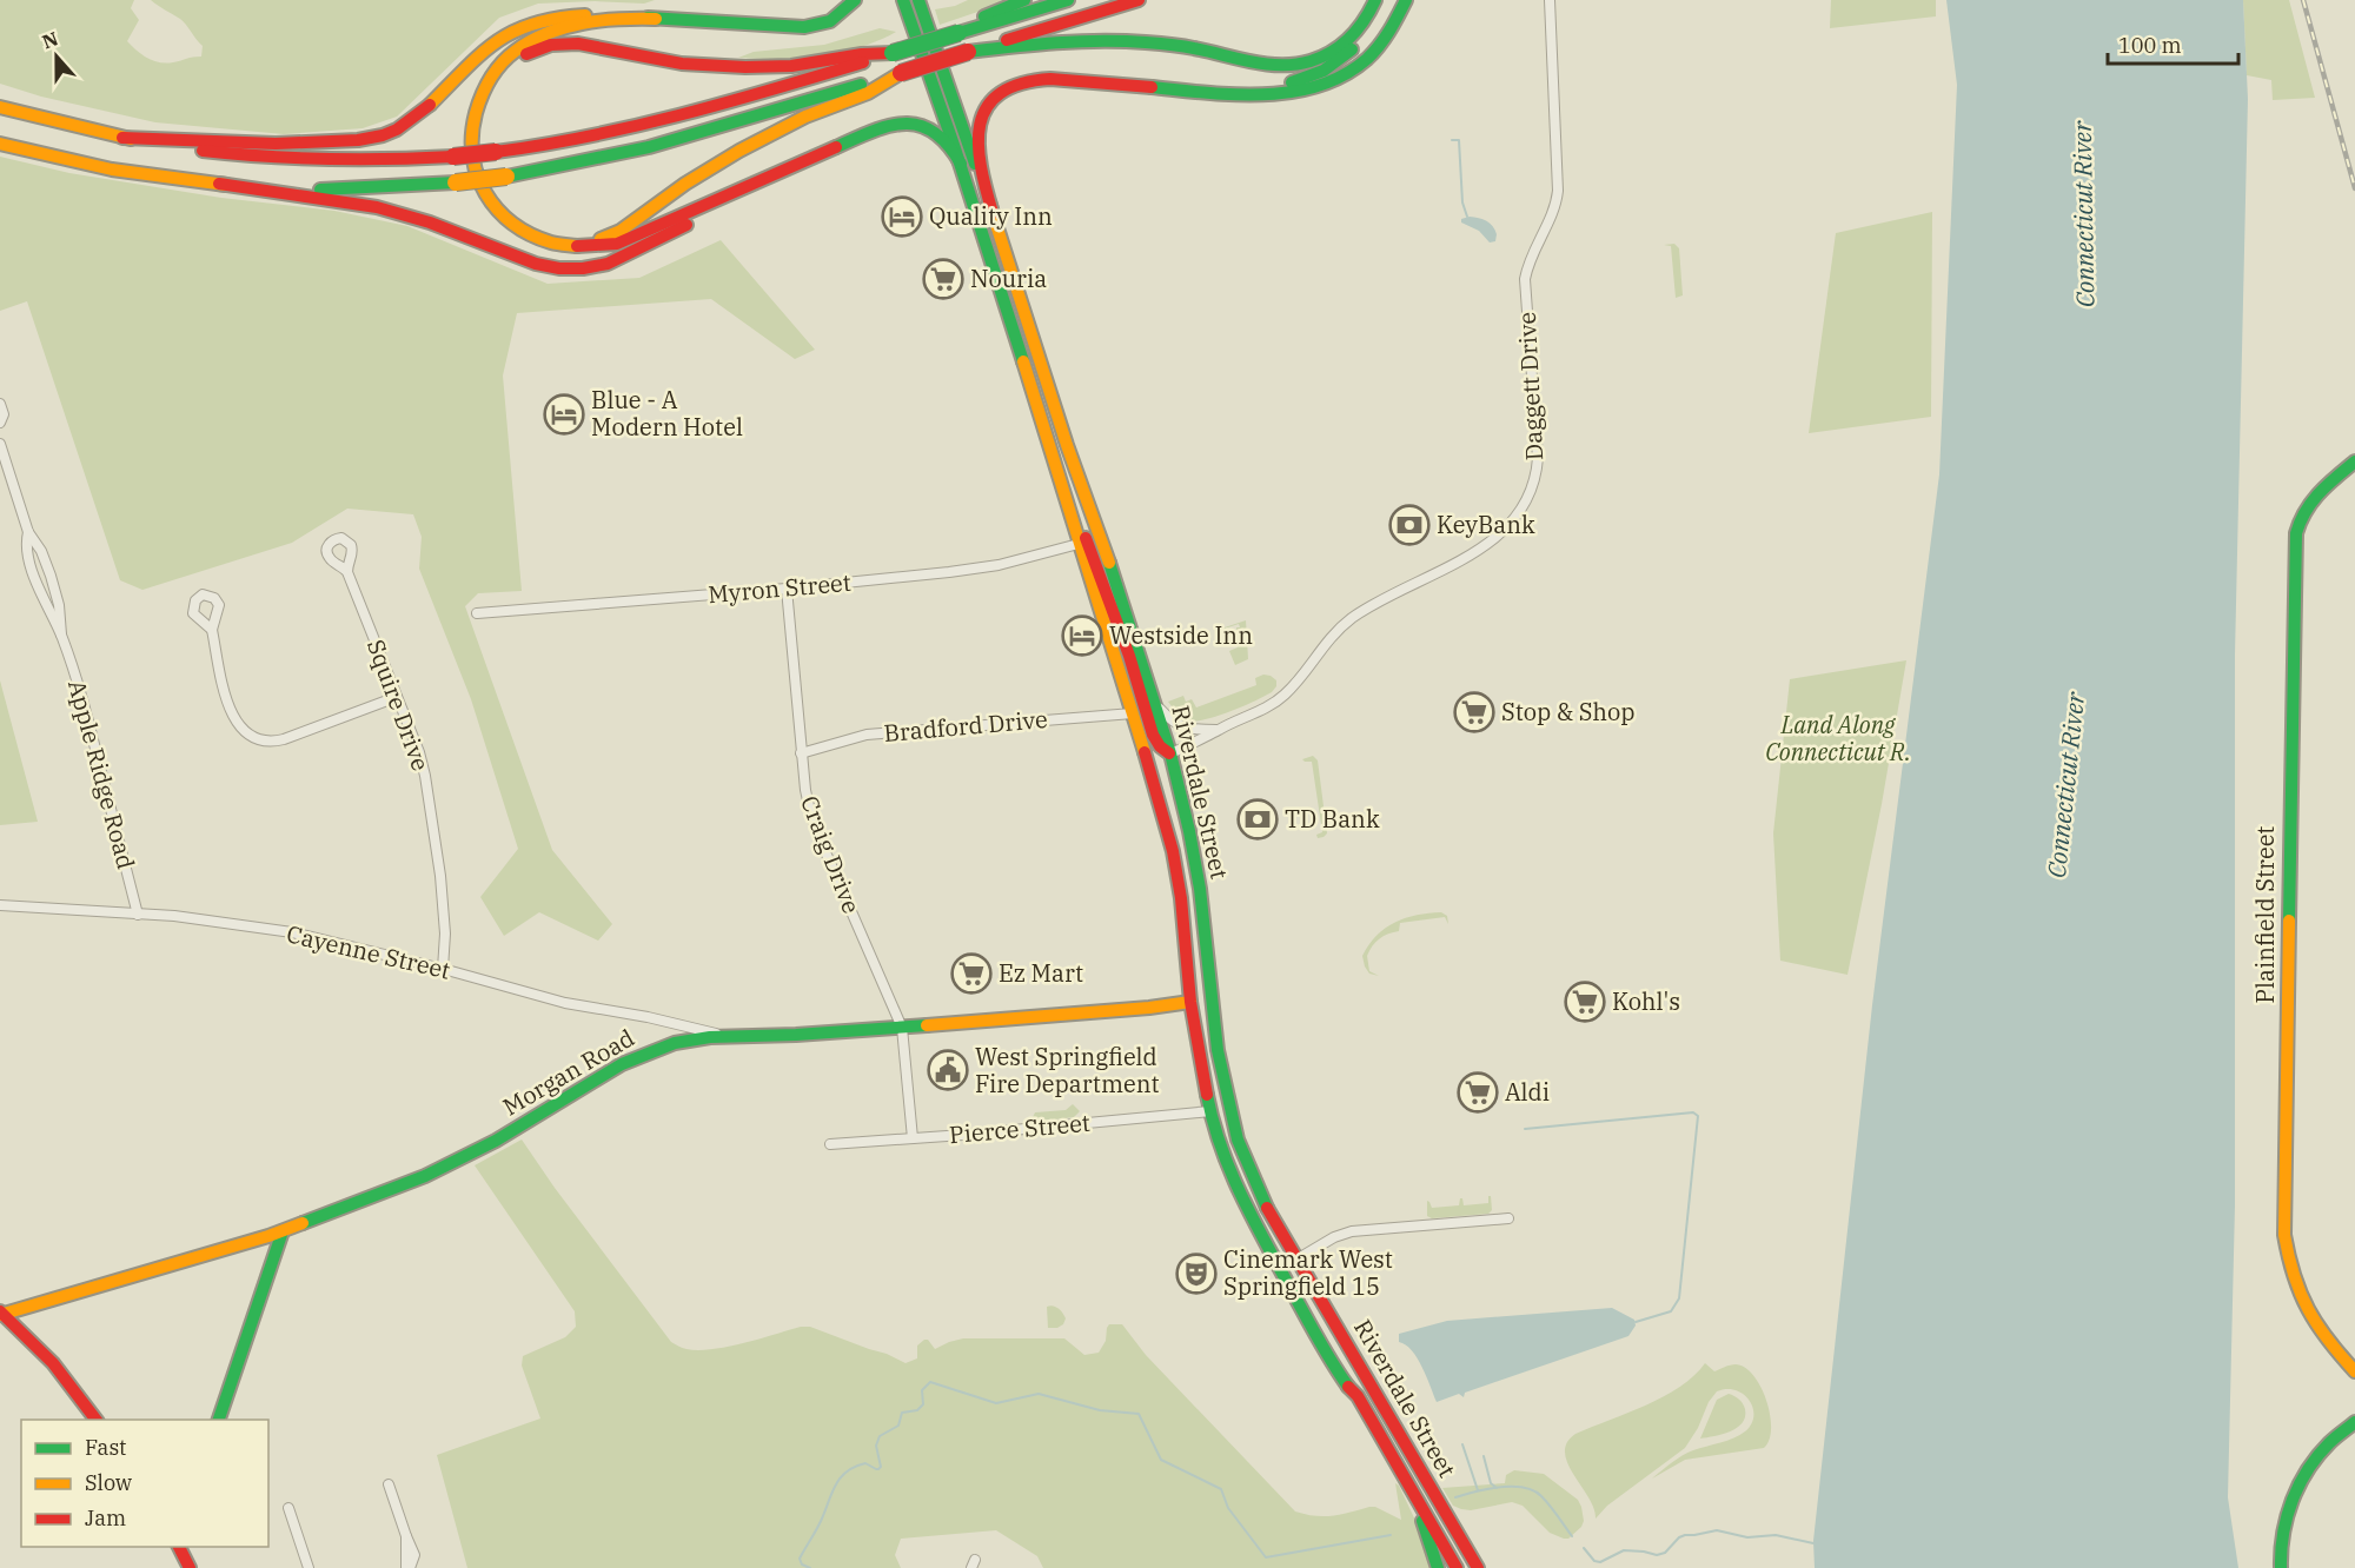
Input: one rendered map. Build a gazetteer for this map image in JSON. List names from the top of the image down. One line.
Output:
{"streets":{"main road":["Riverdale Street","Plainfield Street","Morgan Road"],"street":["Daggett Drive","Myron Street","Squire Drive","Bradford Drive","Apple Ridge Road","Craig Drive","Cayenne Street","Pierce Street"]},"crossings":[["Daggett Drive","Riverdale Street"],["Myron Street","Riverdale Street"],["Myron Street","Craig Drive"],["Squire Drive","Cayenne Street"],["Bradford Drive","Riverdale Street"],["Bradford Drive","Craig Drive"],["Apple Ridge Road","Cayenne Street"],["Riverdale Street","Morgan Road"],["Riverdale Street","Pierce Street"],["Craig Drive","Morgan Road"],["Craig Drive","Pierce Street"],["Cayenne Street","Morgan Road"]],"water":["Connecticut River"],"parks":["Land Along Connecticut R."],"places":{"hotel":["Quality Inn","Blue - A Modern Hotel","Westside Inn"],"supermarket":["Nouria","Stop & Shop","Ez Mart","Kohl's","Aldi"],"bank":["KeyBank","TD Bank"],"public building":["West Springfield Fire Department"],"theatre":["Cinemark West Springfield 15"]},"legend":["Fast","Slow","Jam"],"scale_bar":"100 m","north":"top"}
